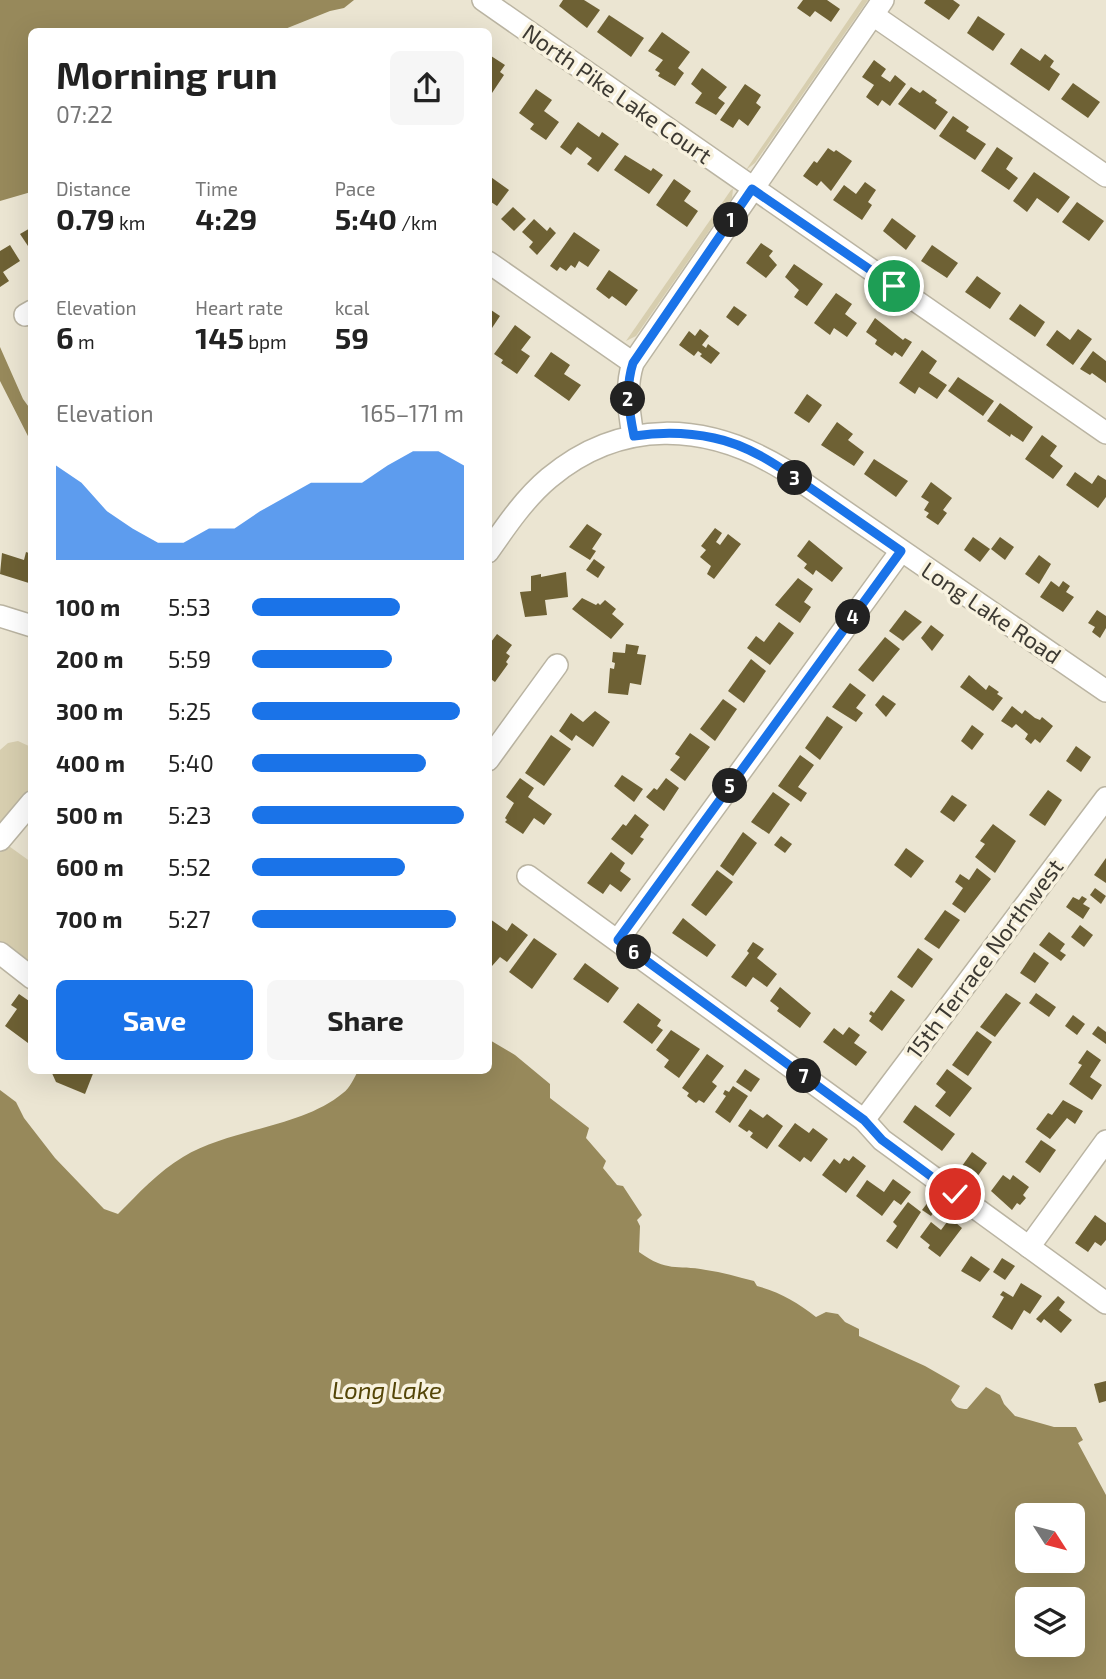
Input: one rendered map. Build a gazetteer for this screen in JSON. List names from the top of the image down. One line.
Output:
{"streets":{"street":["North Pike Lake Court","Long Lake Road","15th Terrace Northwest"]},"water":["Long Lake"],"north":"bottom right","page":{"heading":["Morning run","07:22"],"stats":[["Distance","0.79 km"],["Time","4:29"],["Pace","5:40 /km"],["Elevation","6 m"],["Heart rate","145 bpm"],["kcal","59"]],"pins":["1","2","3","4","5","6","7"],"chart":["Elevation","165–171 m"],"list":[{"name":"100 m","note":"5:53"},{"name":"200 m","note":"5:59"},{"name":"300 m","note":"5:25"},{"name":"400 m","note":"5:40"},{"name":"500 m","note":"5:23"},{"name":"600 m","note":"5:52"},{"name":"700 m","note":"5:27"}],"buttons":["Save","Share"]}}
